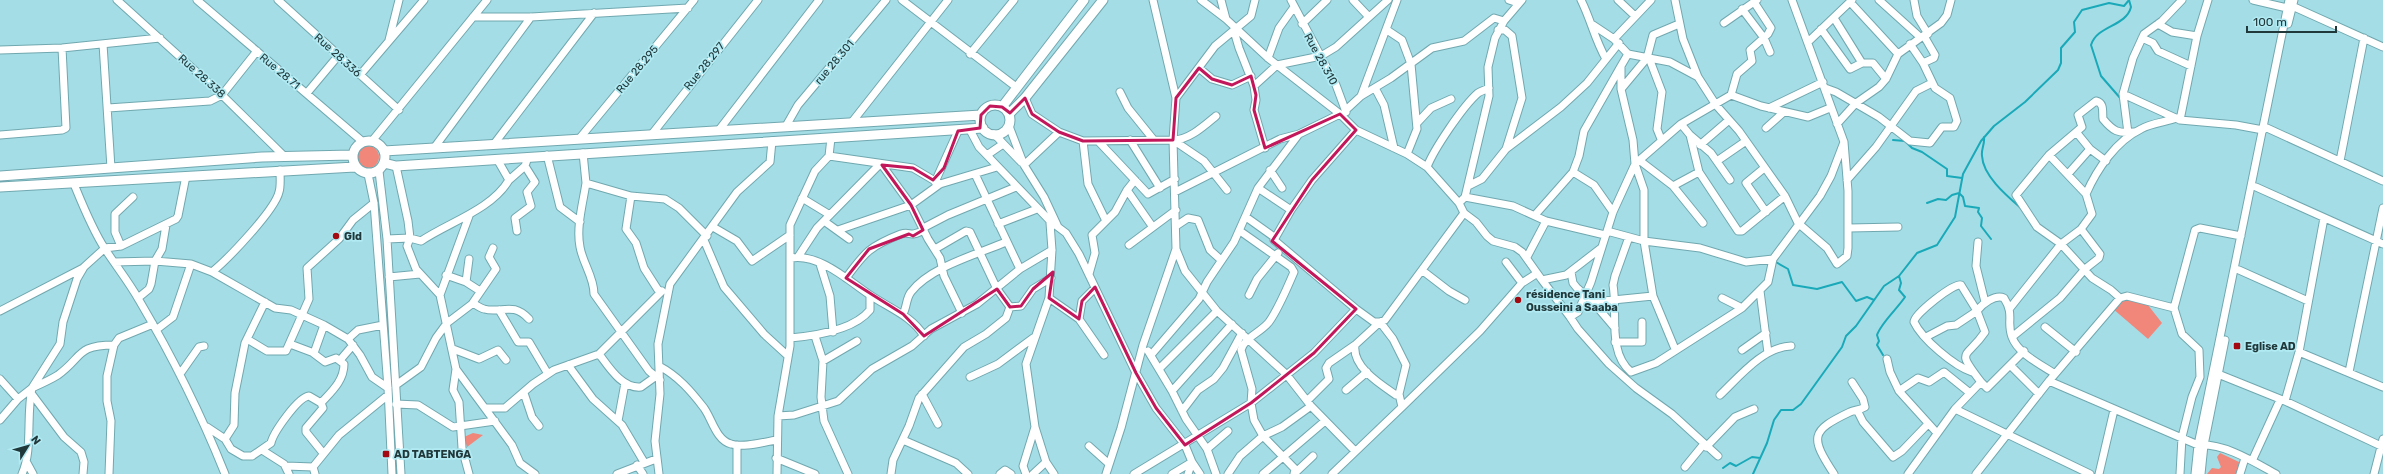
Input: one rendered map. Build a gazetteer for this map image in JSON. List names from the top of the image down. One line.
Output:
{"streets":{"street":["Rue 28.336","Rue 28.310","rue 28.301","Rue 28.297","Rue 28.295","Rue 28.71","Rue 28.338"]},"places":{"other":["Gld","résidence Tani Ousseini a Saaba"],"transit":["Eglise AD","AD TABTENGA"]},"scale_bar":"100 m","north":"top right"}
